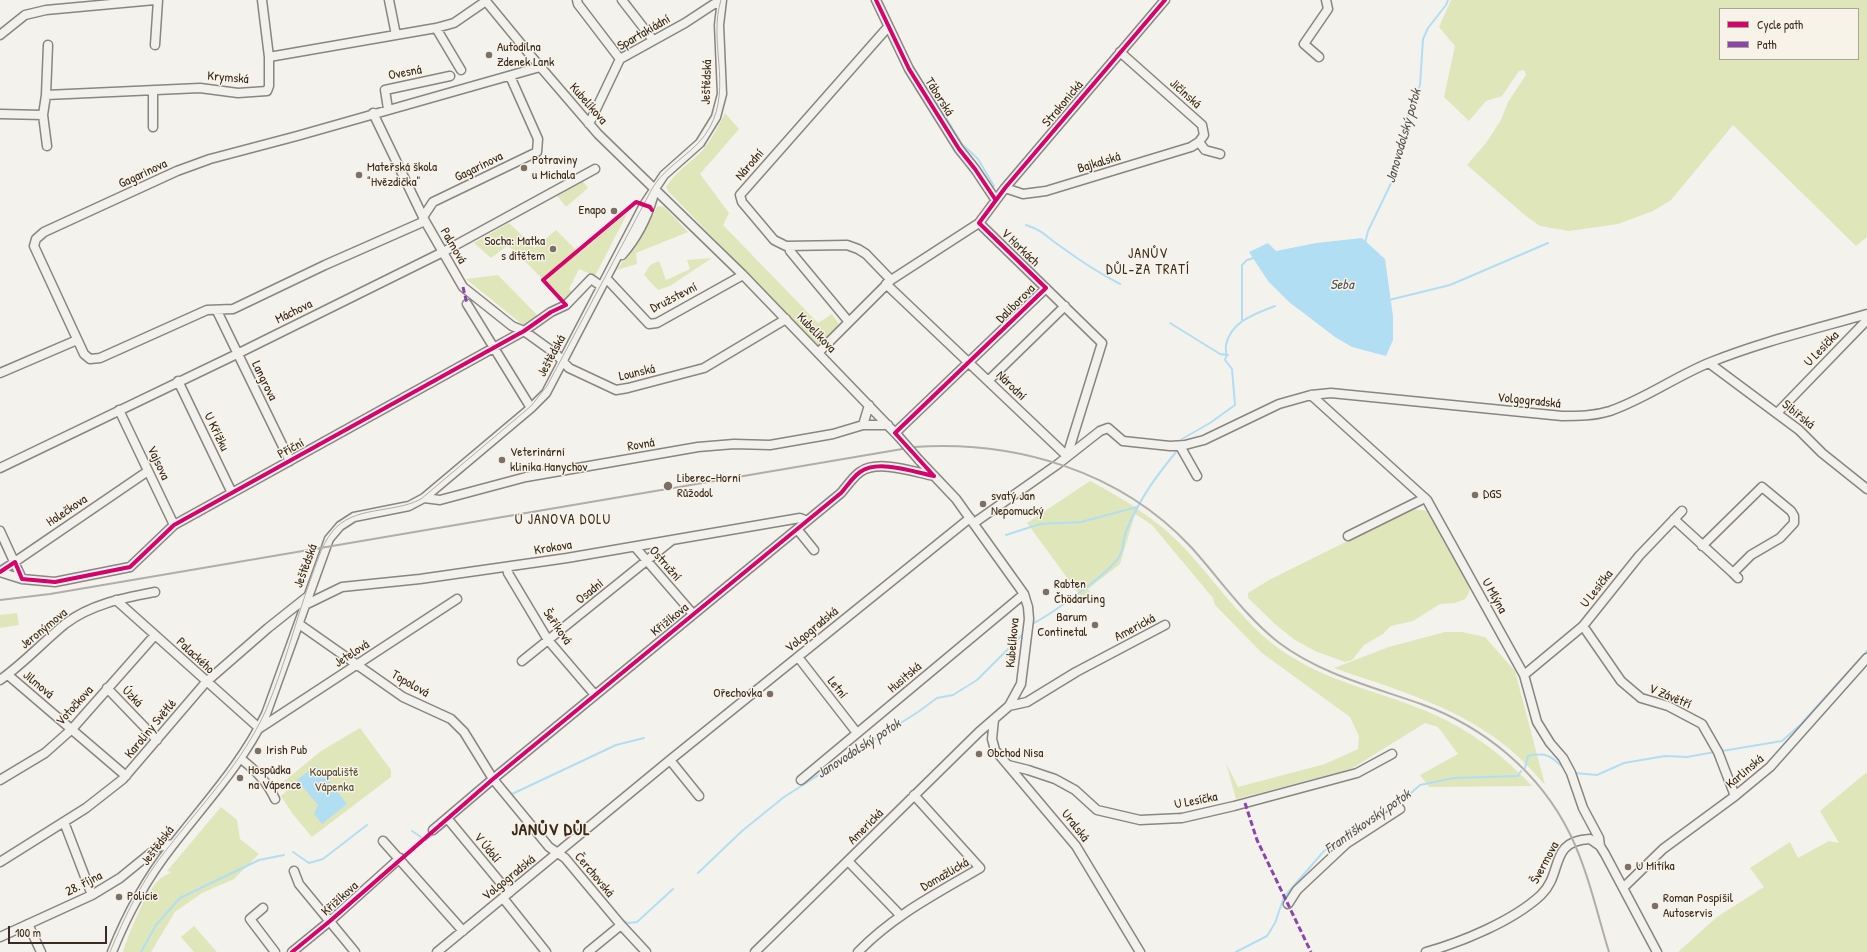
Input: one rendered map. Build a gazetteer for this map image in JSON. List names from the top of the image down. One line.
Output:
{"streets":{"street":["Spartakiádní","Ovesná","Krymská","Ještědská","Jičínská","Táborská","Kubelíkova","Strakonická","Bajkalská","Národní","Gagarinova","Palmová","V Horkách","Družstevní","Daliborova","Máchova","U Lesíčka","Lounská","Langrova","Volgogradská","Sibiřská","U Křížku","Rovná","Příční","Vajsova","Holečkova","Krokova","Ostružní","Osadní","U Mlýna","Křižíkova","Šeříková","Americká","Jeronýmova","Jetelová","Palackého","Husitská","Topolová","Jilmová","Letní","Úzká","V Závětří","Votočkova","Karoliny Světlé","Karlinská","Uralská","V Údolí","Švermova","Čerchovská","Domažlická","28. října"]},"crossings":[["Spartakiádní","Ještědská"],["Spartakiádní","Kubelíkova"],["Ovesná","Gagarinova"],["Ještědská","Kubelíkova"],["Ještědská","Družstevní"],["Ještědská","Lounská"],["Ještědská","Rovná"],["Ještědská","Příční"],["Ještědská","Krokova"],["Ještědská","Jetelová"],["Ještědská","Palackého"],["Ještědská","Topolová"],["Ještědská","Karoliny Světlé"],["Ještědská","28. října"],["Jičínská","Strakonická"],["Jičínská","Bajkalská"],["Táborská","Strakonická"],["Táborská","Národní"],["Kubelíkova","Strakonická"],["Kubelíkova","Gagarinova"],["Kubelíkova","Družstevní"],["Kubelíkova","Daliborova"],["Kubelíkova","Lounská"],["Kubelíkova","Volgogradská"],["Kubelíkova","Rovná"],["Kubelíkova","Křižíkova"],["Kubelíkova","Americká"],["Kubelíkova","Husitská"],["Kubelíkova","Uralská"],["Strakonická","Bajkalská"],["Strakonická","Národní"],["Strakonická","V Horkách"],["Národní","V Horkách"],["Národní","Daliborova"],["Národní","Volgogradská"],["Gagarinova","Palmová"],["Gagarinova","Langrova"],["Palmová","Máchova"],["Palmová","Lounská"],["V Horkách","Daliborova"],["V Horkách","Volgogradská"],["Máchova","Langrova"],["Máchova","U Křížku"],["Máchova","Vajsova"],["U Lesíčka","Sibiřská"],["U Lesíčka","U Mlýna"],["U Lesíčka","V Závětří"],["U Lesíčka","Uralská"],["Lounská","Příční"],["Langrova","Příční"],["Volgogradská","Sibiřská"],["Volgogradská","U Mlýna"],["Volgogradská","Letní"],["Volgogradská","V Údolí"],["Volgogradská","Čerchovská"],["U Křížku","Příční"],["Příční","Vajsova"],["Příční","Holečkova"],["Vajsova","Holečkova"],["Krokova","Ostružní"],["Krokova","Osadní"],["Krokova","Křižíkova"],["Krokova","Šeříková"],["Ostružní","Osadní"],["Ostružní","Křižíkova"],["Osadní","Šeříková"],["U Mlýna","Švermova"],["Křižíkova","Šeříková"],["Křižíkova","Topolová"],["Křižíkova","V Údolí"],["Křižíkova","Čerchovská"],["Americká","Uralská"],["Americká","Domažlická"],["Jeronýmova","Palackého"],["Jeronýmova","Jilmová"],["Jetelová","Palackého"],["Jetelová","Topolová"],["Palackého","Votočkova"],["Palackého","Karoliny Světlé"],["Husitská","Letní"],["Topolová","Čerchovská"],["Jilmová","Votočkova"],["Jilmová","Karoliny Světlé"],["Úzká","Votočkova"],["Úzká","Karoliny Světlé"],["V Závětří","Karlinská"]],"districts":["JANŮV DŮL-ZA TRATÍ","U JANOVA DOLU","JANŮV DŮL"],"water":["Janovodolský potok","Seba","Františkovský potok"],"parks":["Koupaliště Vápenka"],"places":["Autodílna Zdenek Lank","Potraviny u Michala","Mateřská škola \"Hvězdička\"","Enapo","Socha: Matka s dítětem","Veterinární klinika Hanychov","Liberec-Horní Růžodol","DGS","svatý Jan Nepomucký","Rabten Čhödarling","Barum Continetal","Ořechovka","Irish Pub","Obchod Nisa","Hospůdka na Vápence","U Mitíka","Policie","Roman Pospíšil Autoservis"],"legend":["Cycle path","Path"],"scale_bar":"100 m"}
